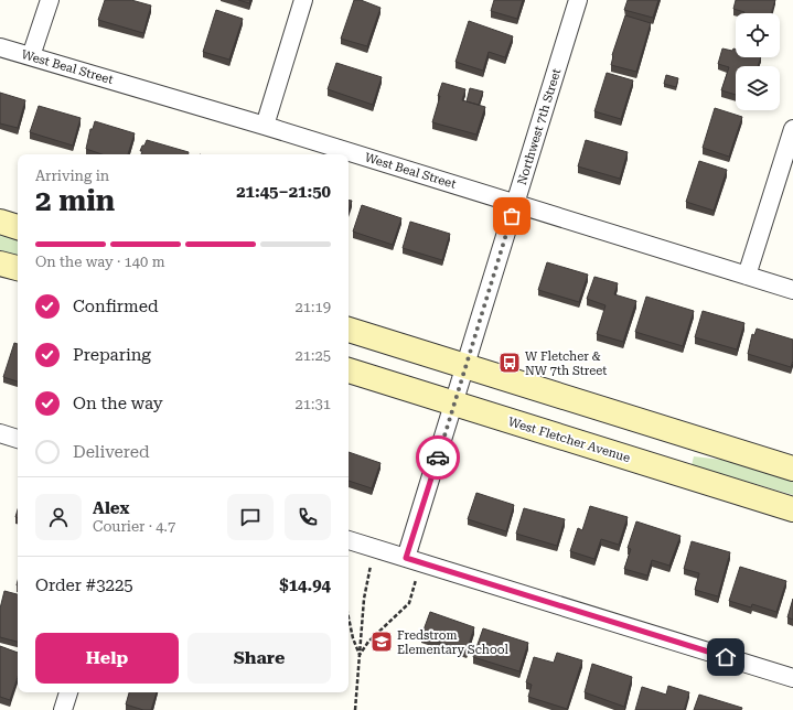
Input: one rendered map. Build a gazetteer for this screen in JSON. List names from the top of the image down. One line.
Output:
{"streets":{"main road":["West Fletcher Avenue"],"street":["West Beal Street","Northwest 7th Street"]},"crossings":[["West Beal Street","Northwest 7th Street"],["Northwest 7th Street","West Fletcher Avenue"]],"places":{"bus stop":["W Fletcher & NW 7th Street"],"school or university":["Fredstrom Elementary School"]},"page":{"heading":["2 min","Arriving in","21:45–21:50"],"panel":["Alex","Courier · 4.7","Order #3225","$14.94"],"bar":"On the way · 140 m","list":[["Confirmed","21:19"],["Preparing","21:25"],["On the way","21:31"],"Delivered"],"buttons":["Help","Share"]}}
